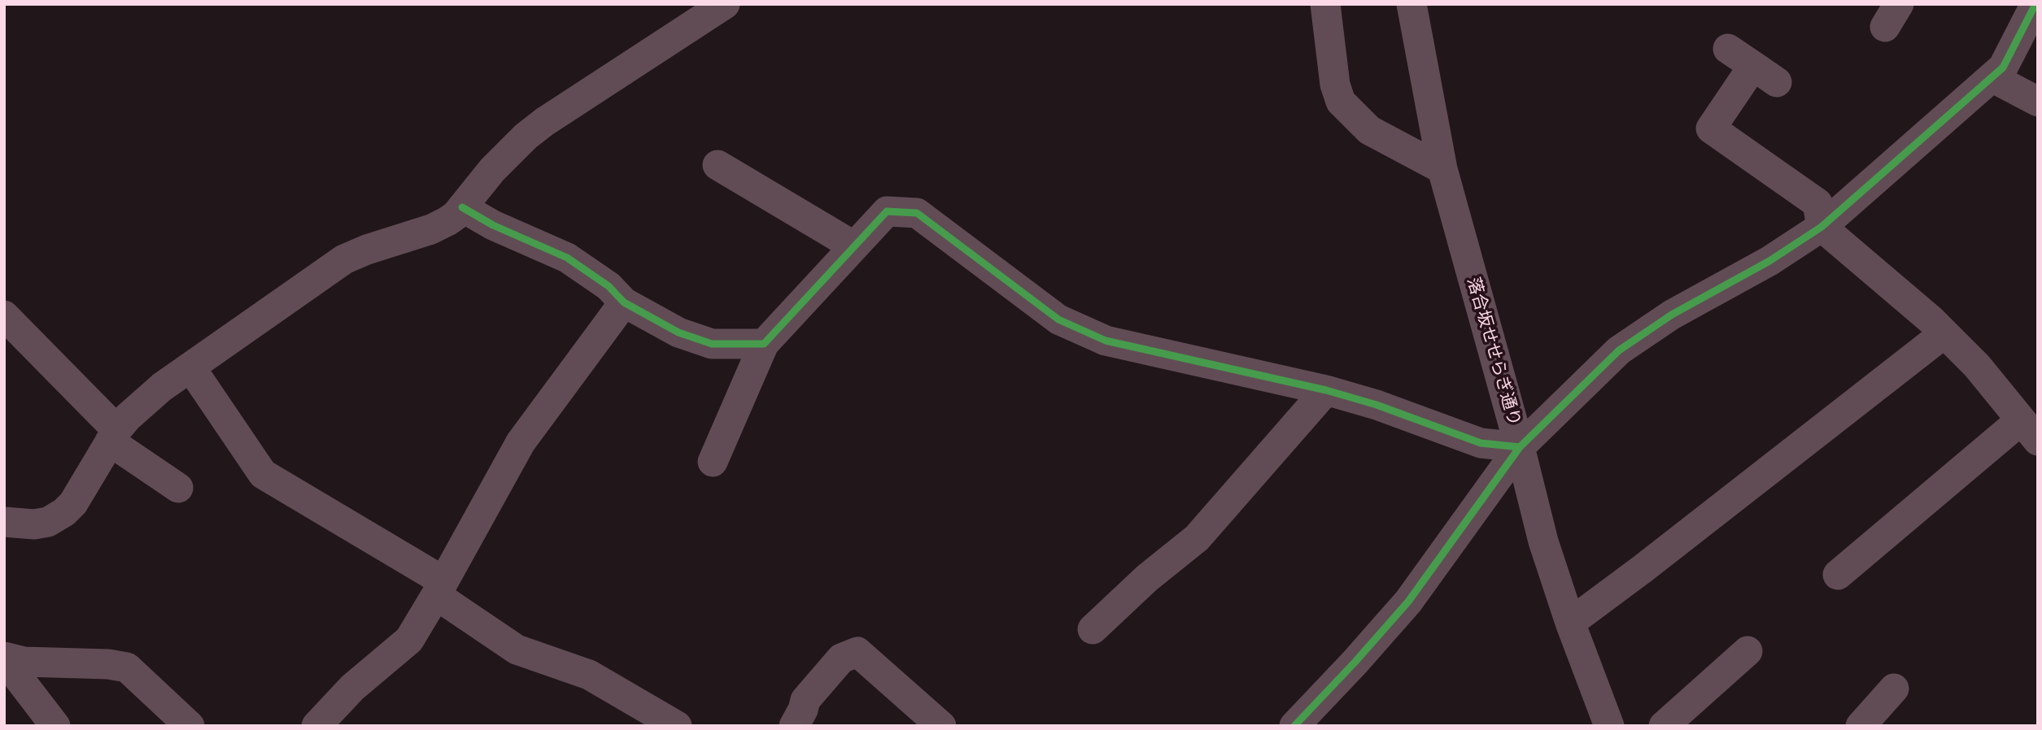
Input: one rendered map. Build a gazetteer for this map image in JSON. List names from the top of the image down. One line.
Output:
{"streets":{"street":["落合坂せせらぎ通り"]}}
